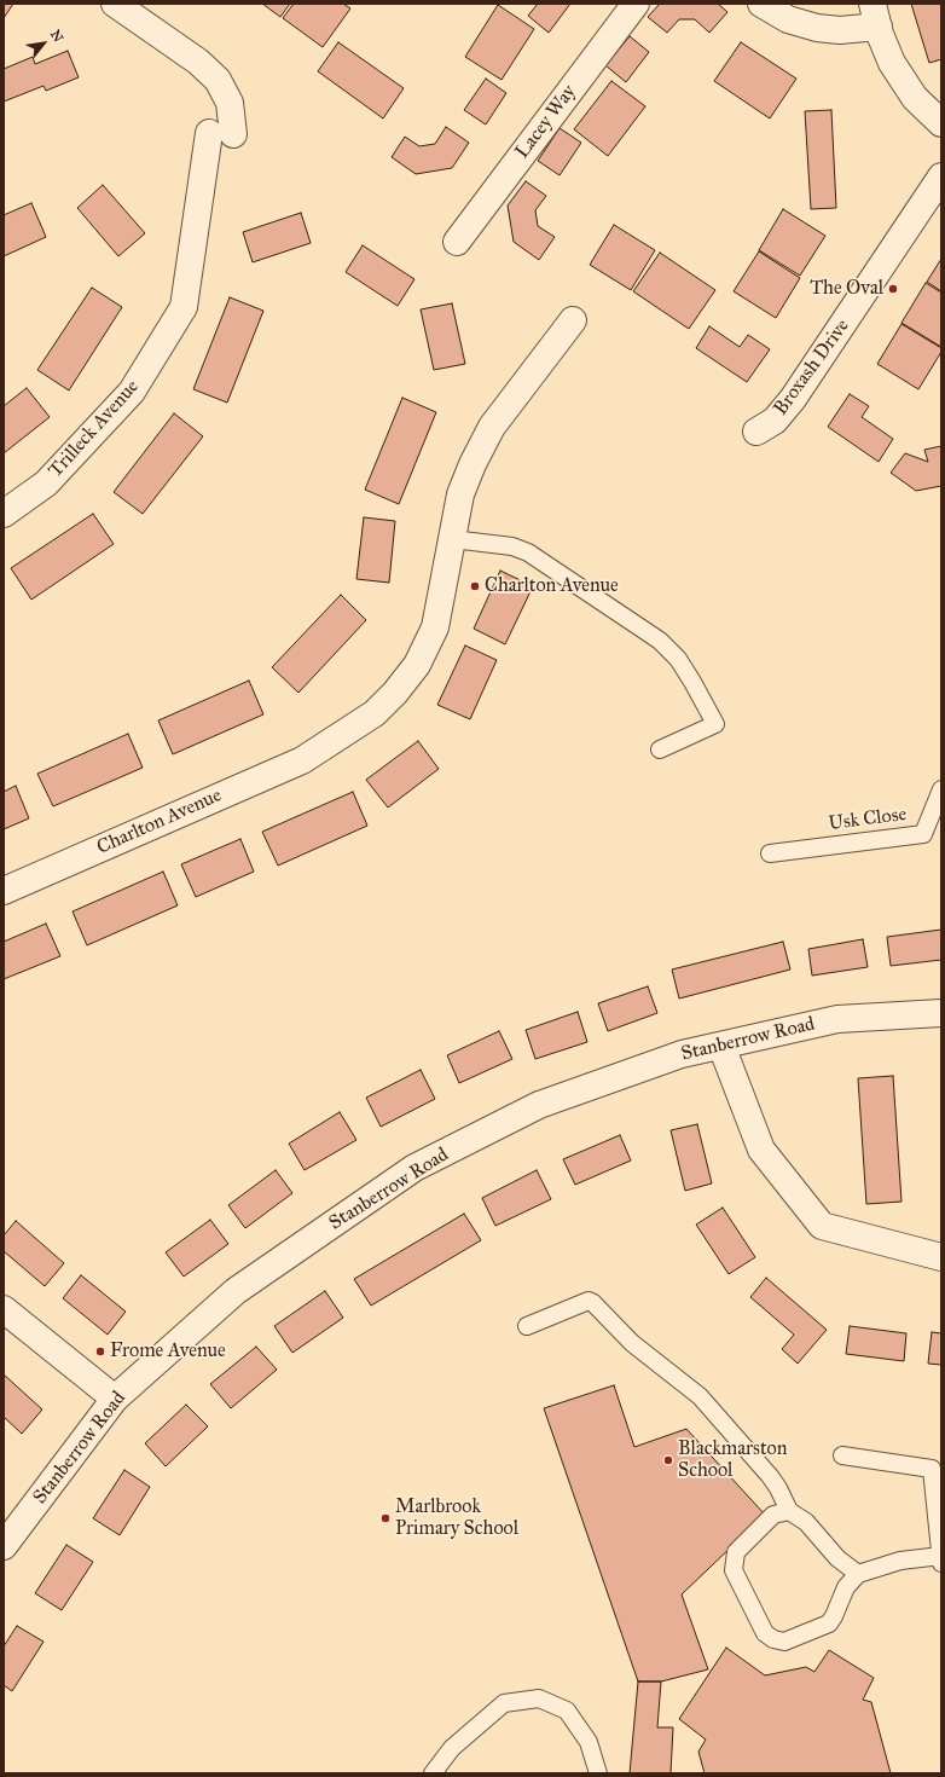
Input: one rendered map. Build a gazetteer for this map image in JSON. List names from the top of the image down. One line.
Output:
{"streets":{"street":["Lacey Way","Broxash Drive","Trilleck Avenue","Charlton Avenue","Stanberrow Road"],"lane":["Usk Close"]},"places":["The Oval","Charlton Avenue","Frome Avenue","Blackmarston School","Marlbrook Primary School"],"north":"top right"}
